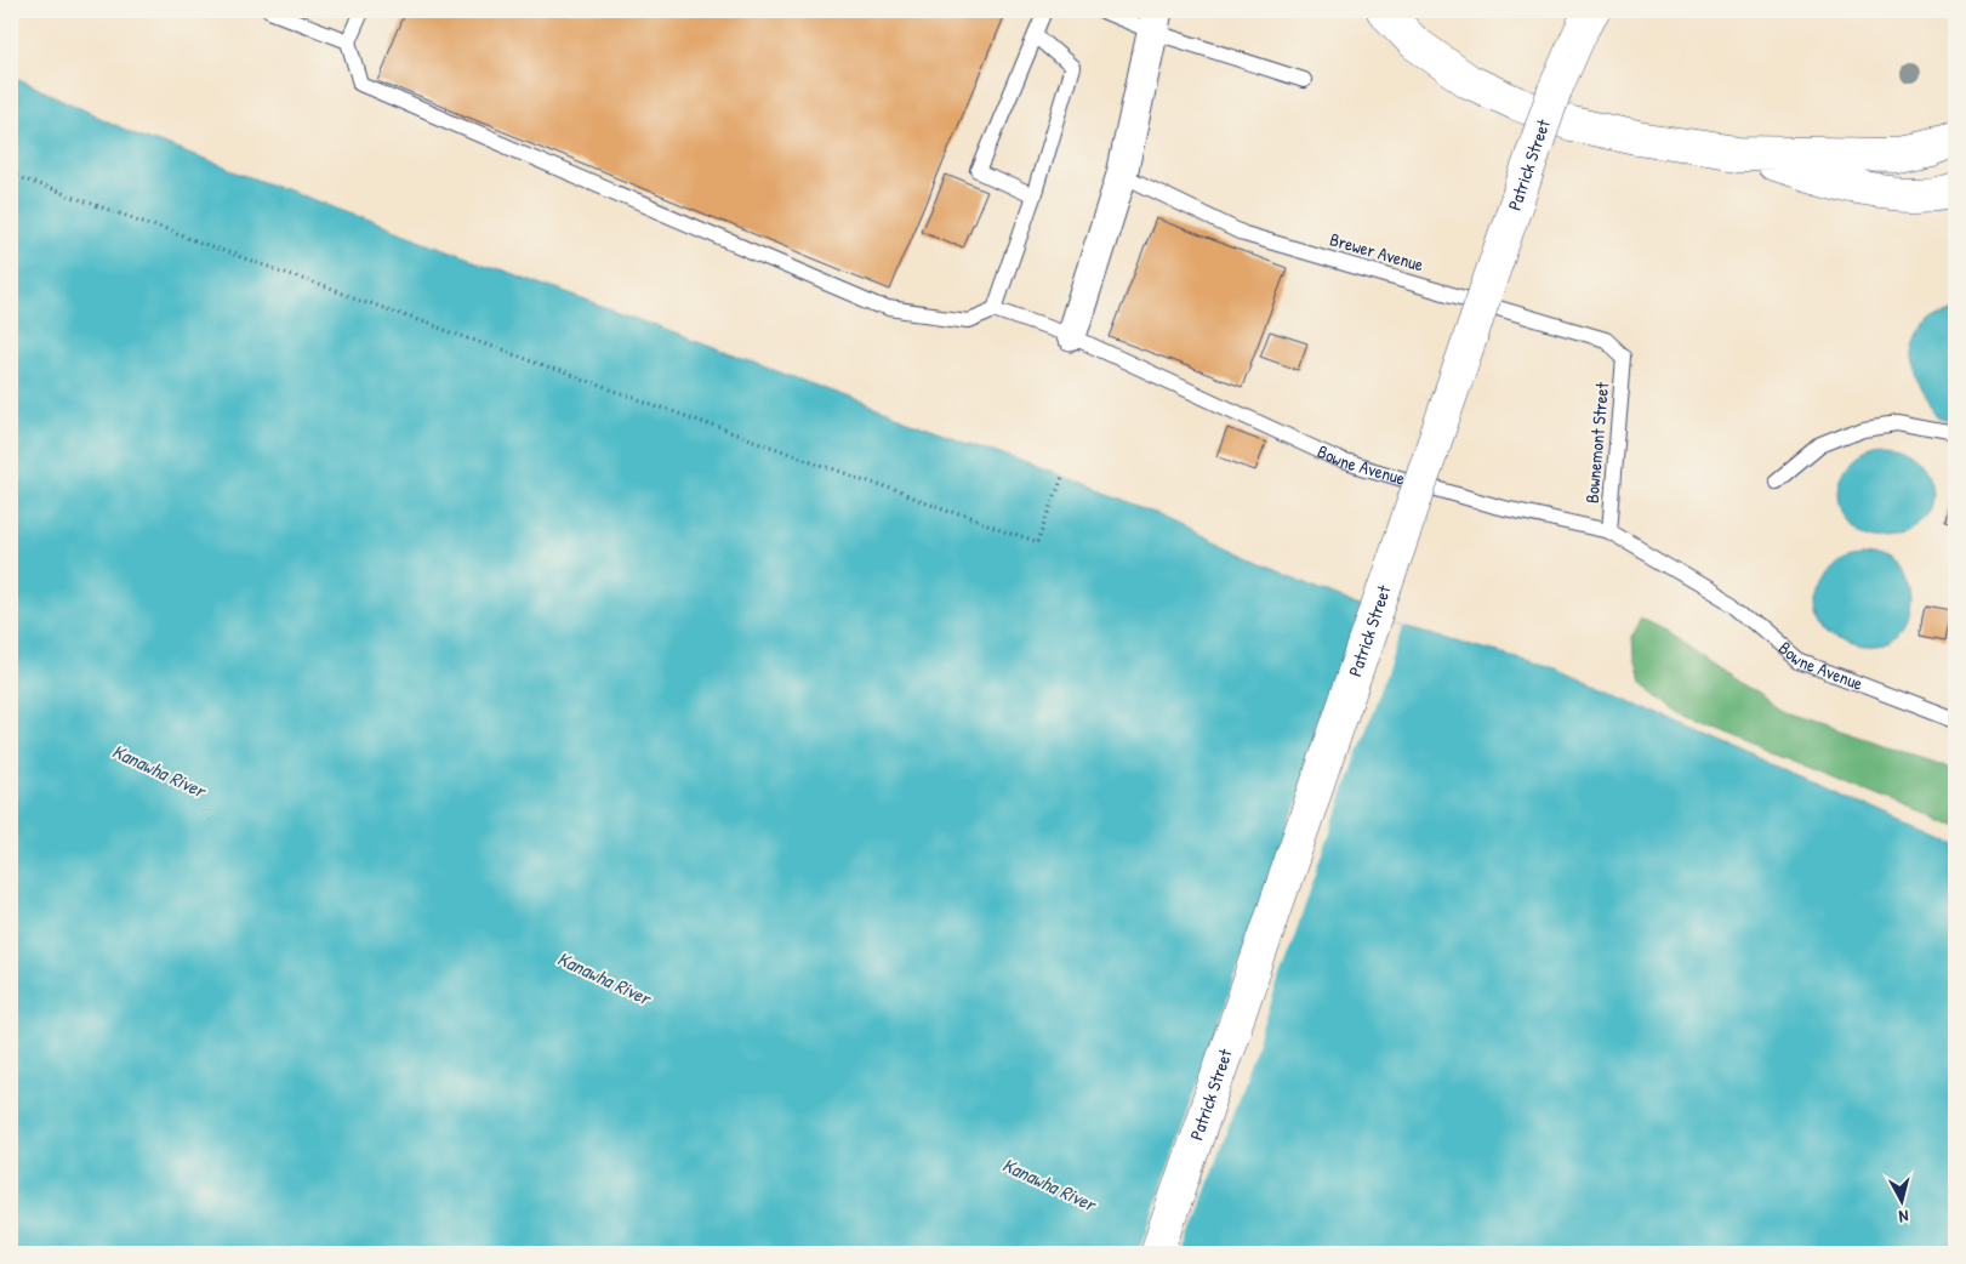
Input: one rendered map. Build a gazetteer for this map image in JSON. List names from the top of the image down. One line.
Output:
{"streets":{"main road":["Patrick Street"],"lane":["Brewer Avenue","Bownemont Street","Bowne Avenue"]},"crossings":[["Brewer Avenue","Bownemont Street"],["Bownemont Street","Bowne Avenue"]],"water":["Kanawha River"],"north":"bottom"}
